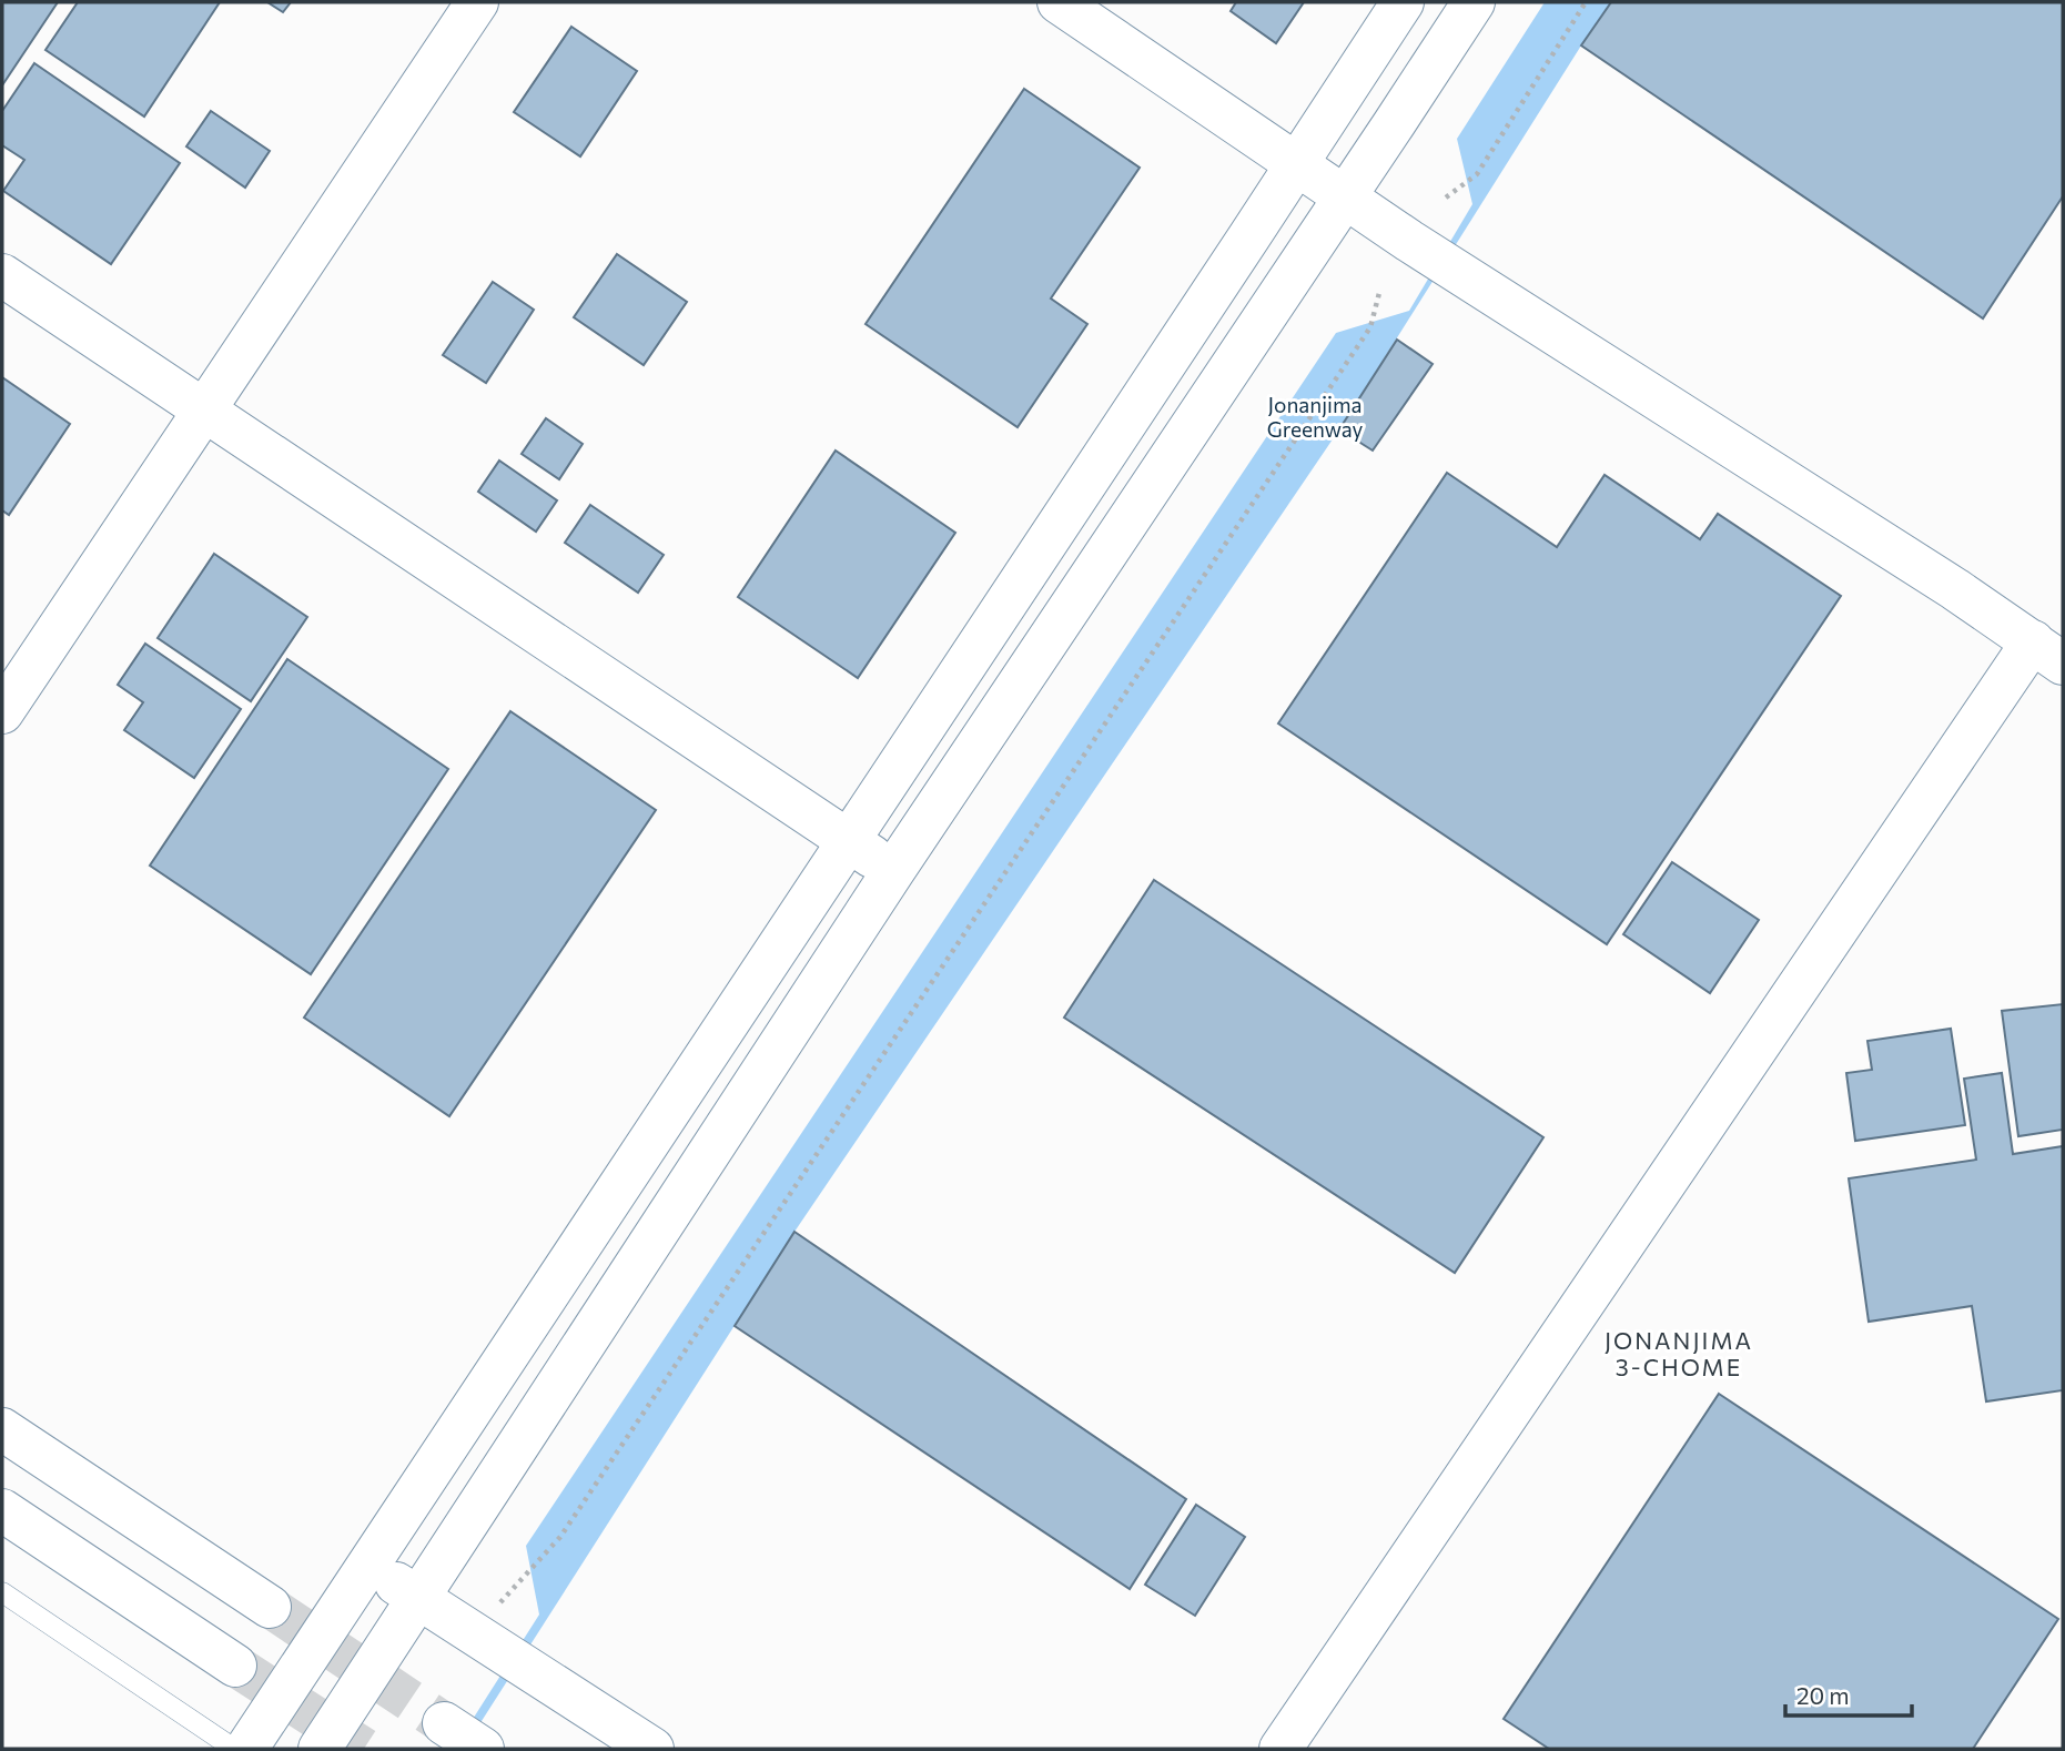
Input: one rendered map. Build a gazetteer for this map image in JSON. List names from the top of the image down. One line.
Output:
{"districts":["JONANJIMA 3-CHOME"],"parks":["Jonanjima Greenway"],"scale_bar":"20 m"}
